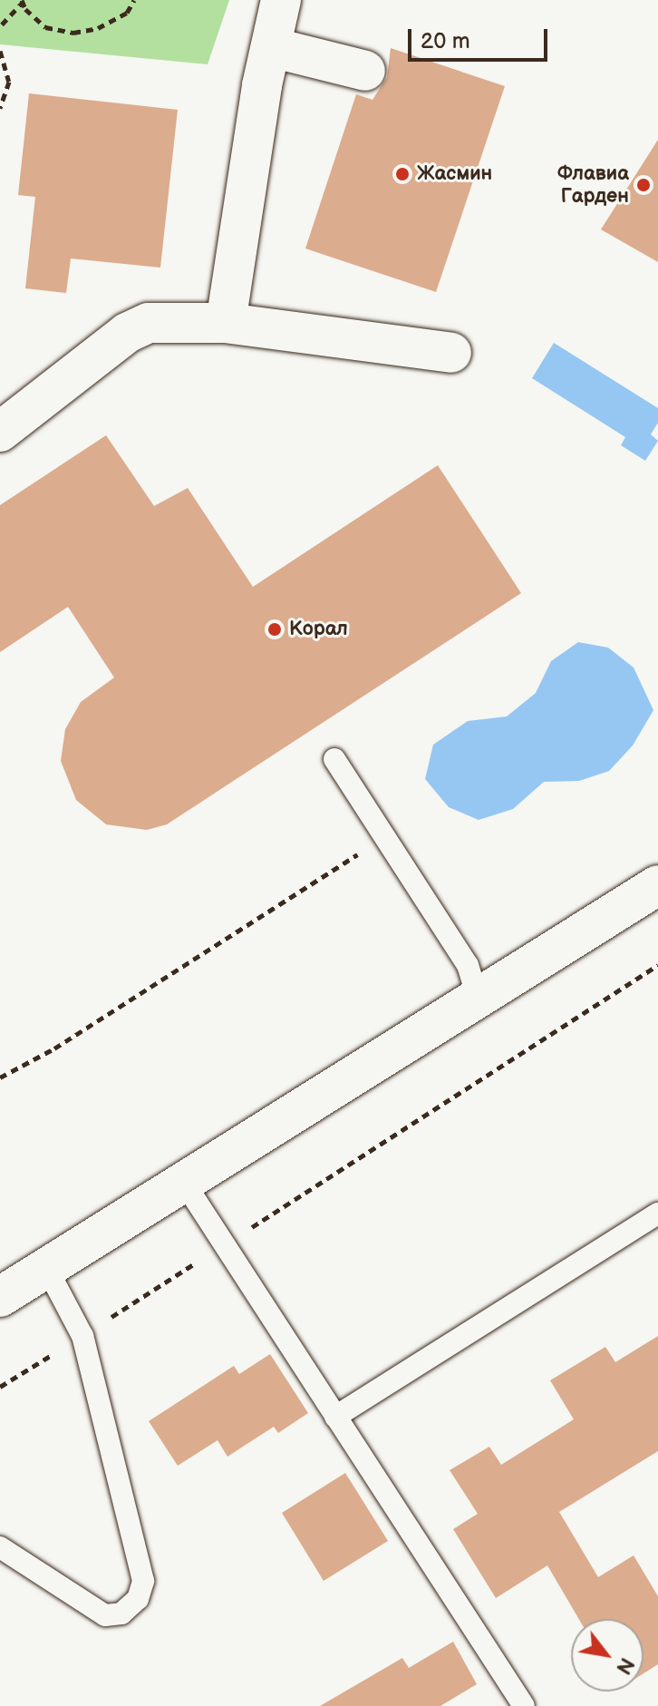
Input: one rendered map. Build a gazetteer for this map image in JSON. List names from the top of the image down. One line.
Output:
{"places":["Жасмин","Флавиа Гарден","Корал"],"scale_bar":"20 m","north":"bottom right"}
